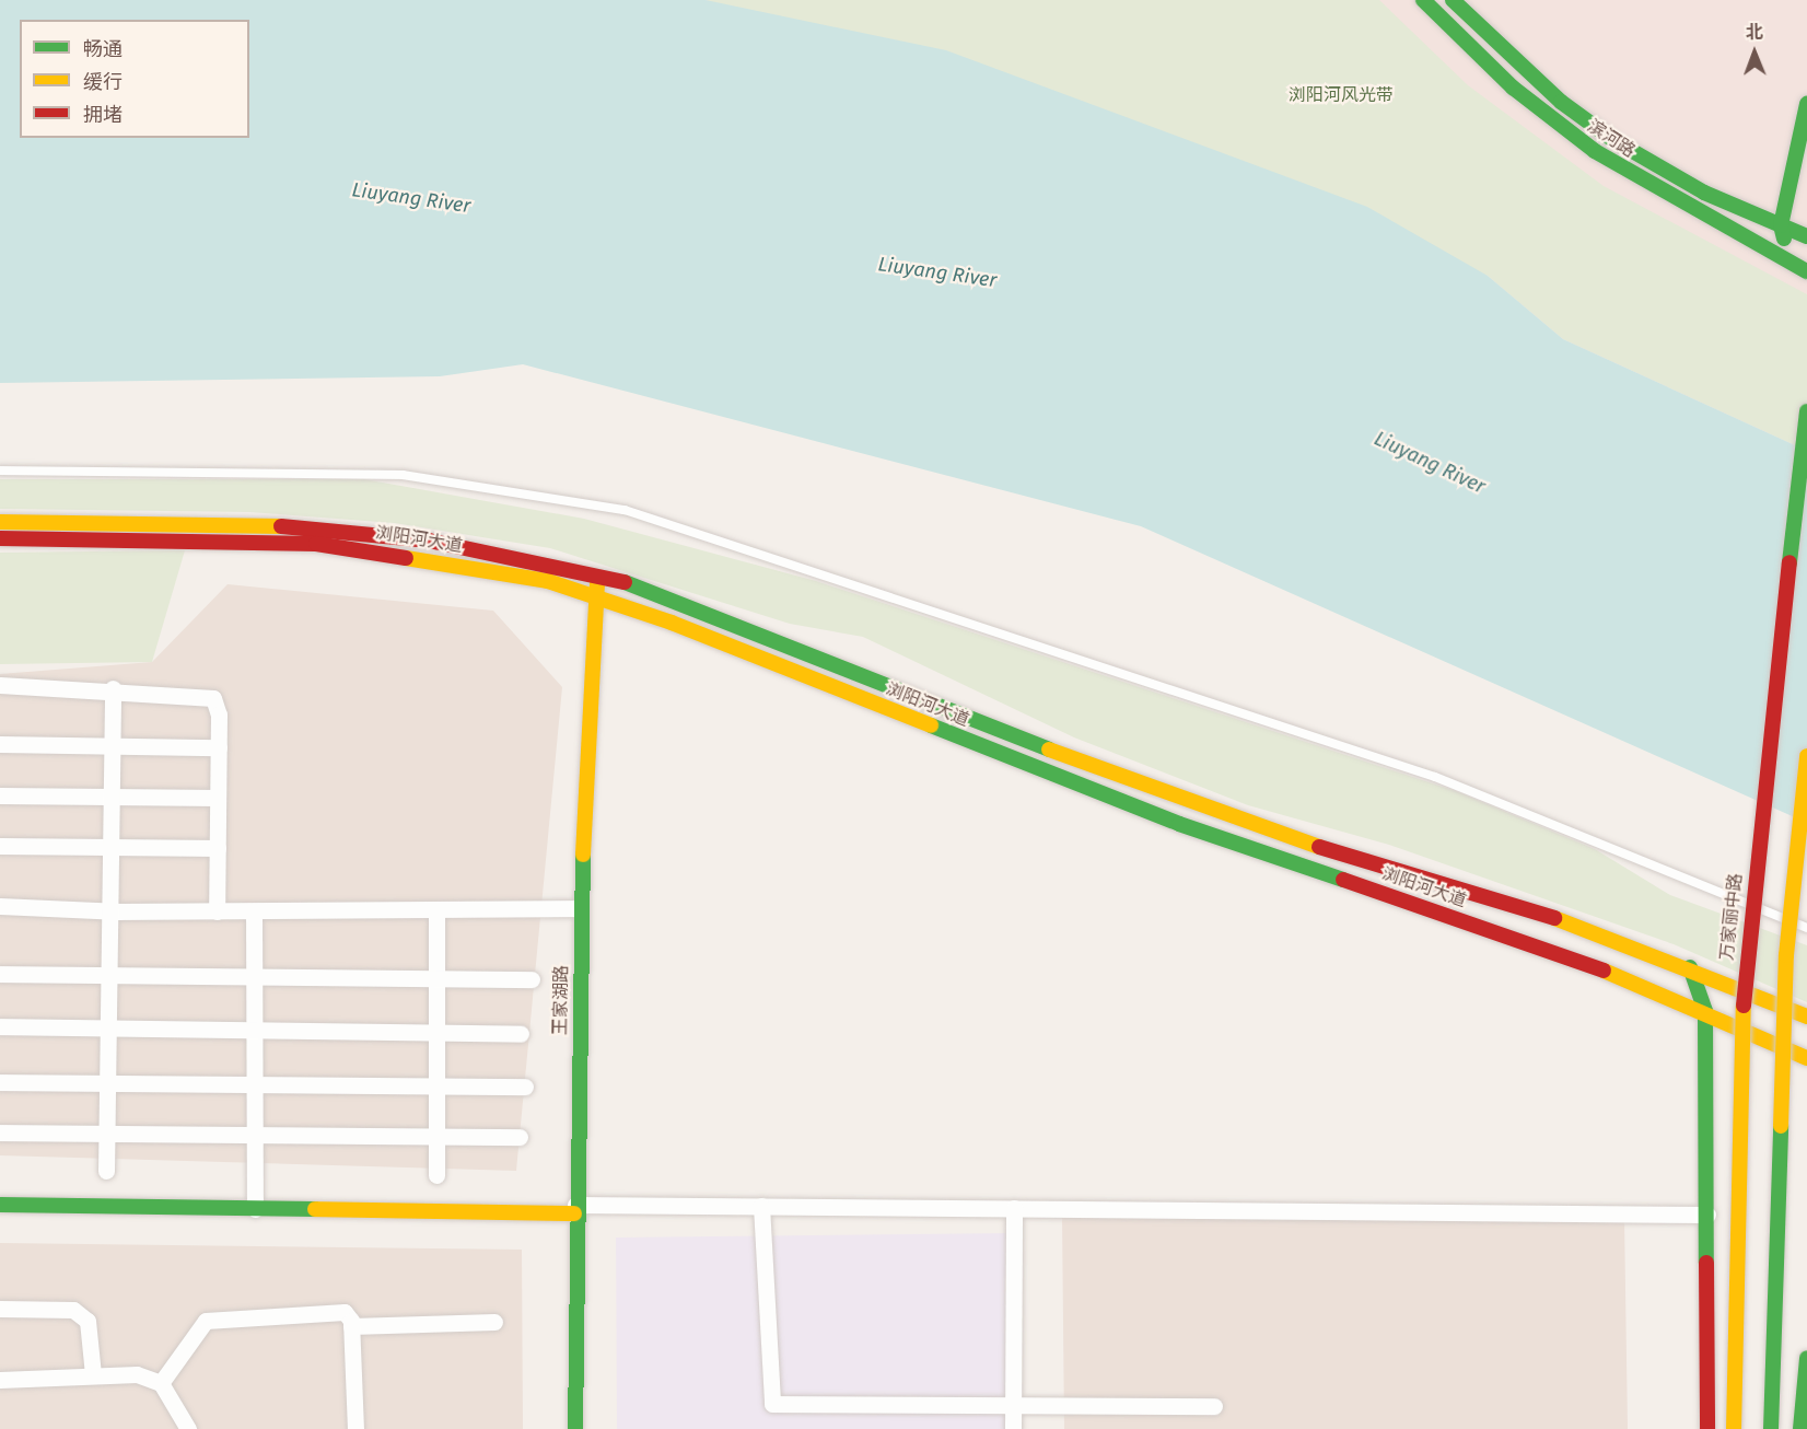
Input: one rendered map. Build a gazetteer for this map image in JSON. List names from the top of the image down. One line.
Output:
{"streets":{"main road":["滨河路","浏阳河大道","万家丽中路","王家湖路"]},"crossings":[["浏阳河大道","王家湖路"]],"water":["Liuyang River"],"parks":["浏阳河风光带"],"legend":["畅通","缓行","拥堵"],"north":"top"}
